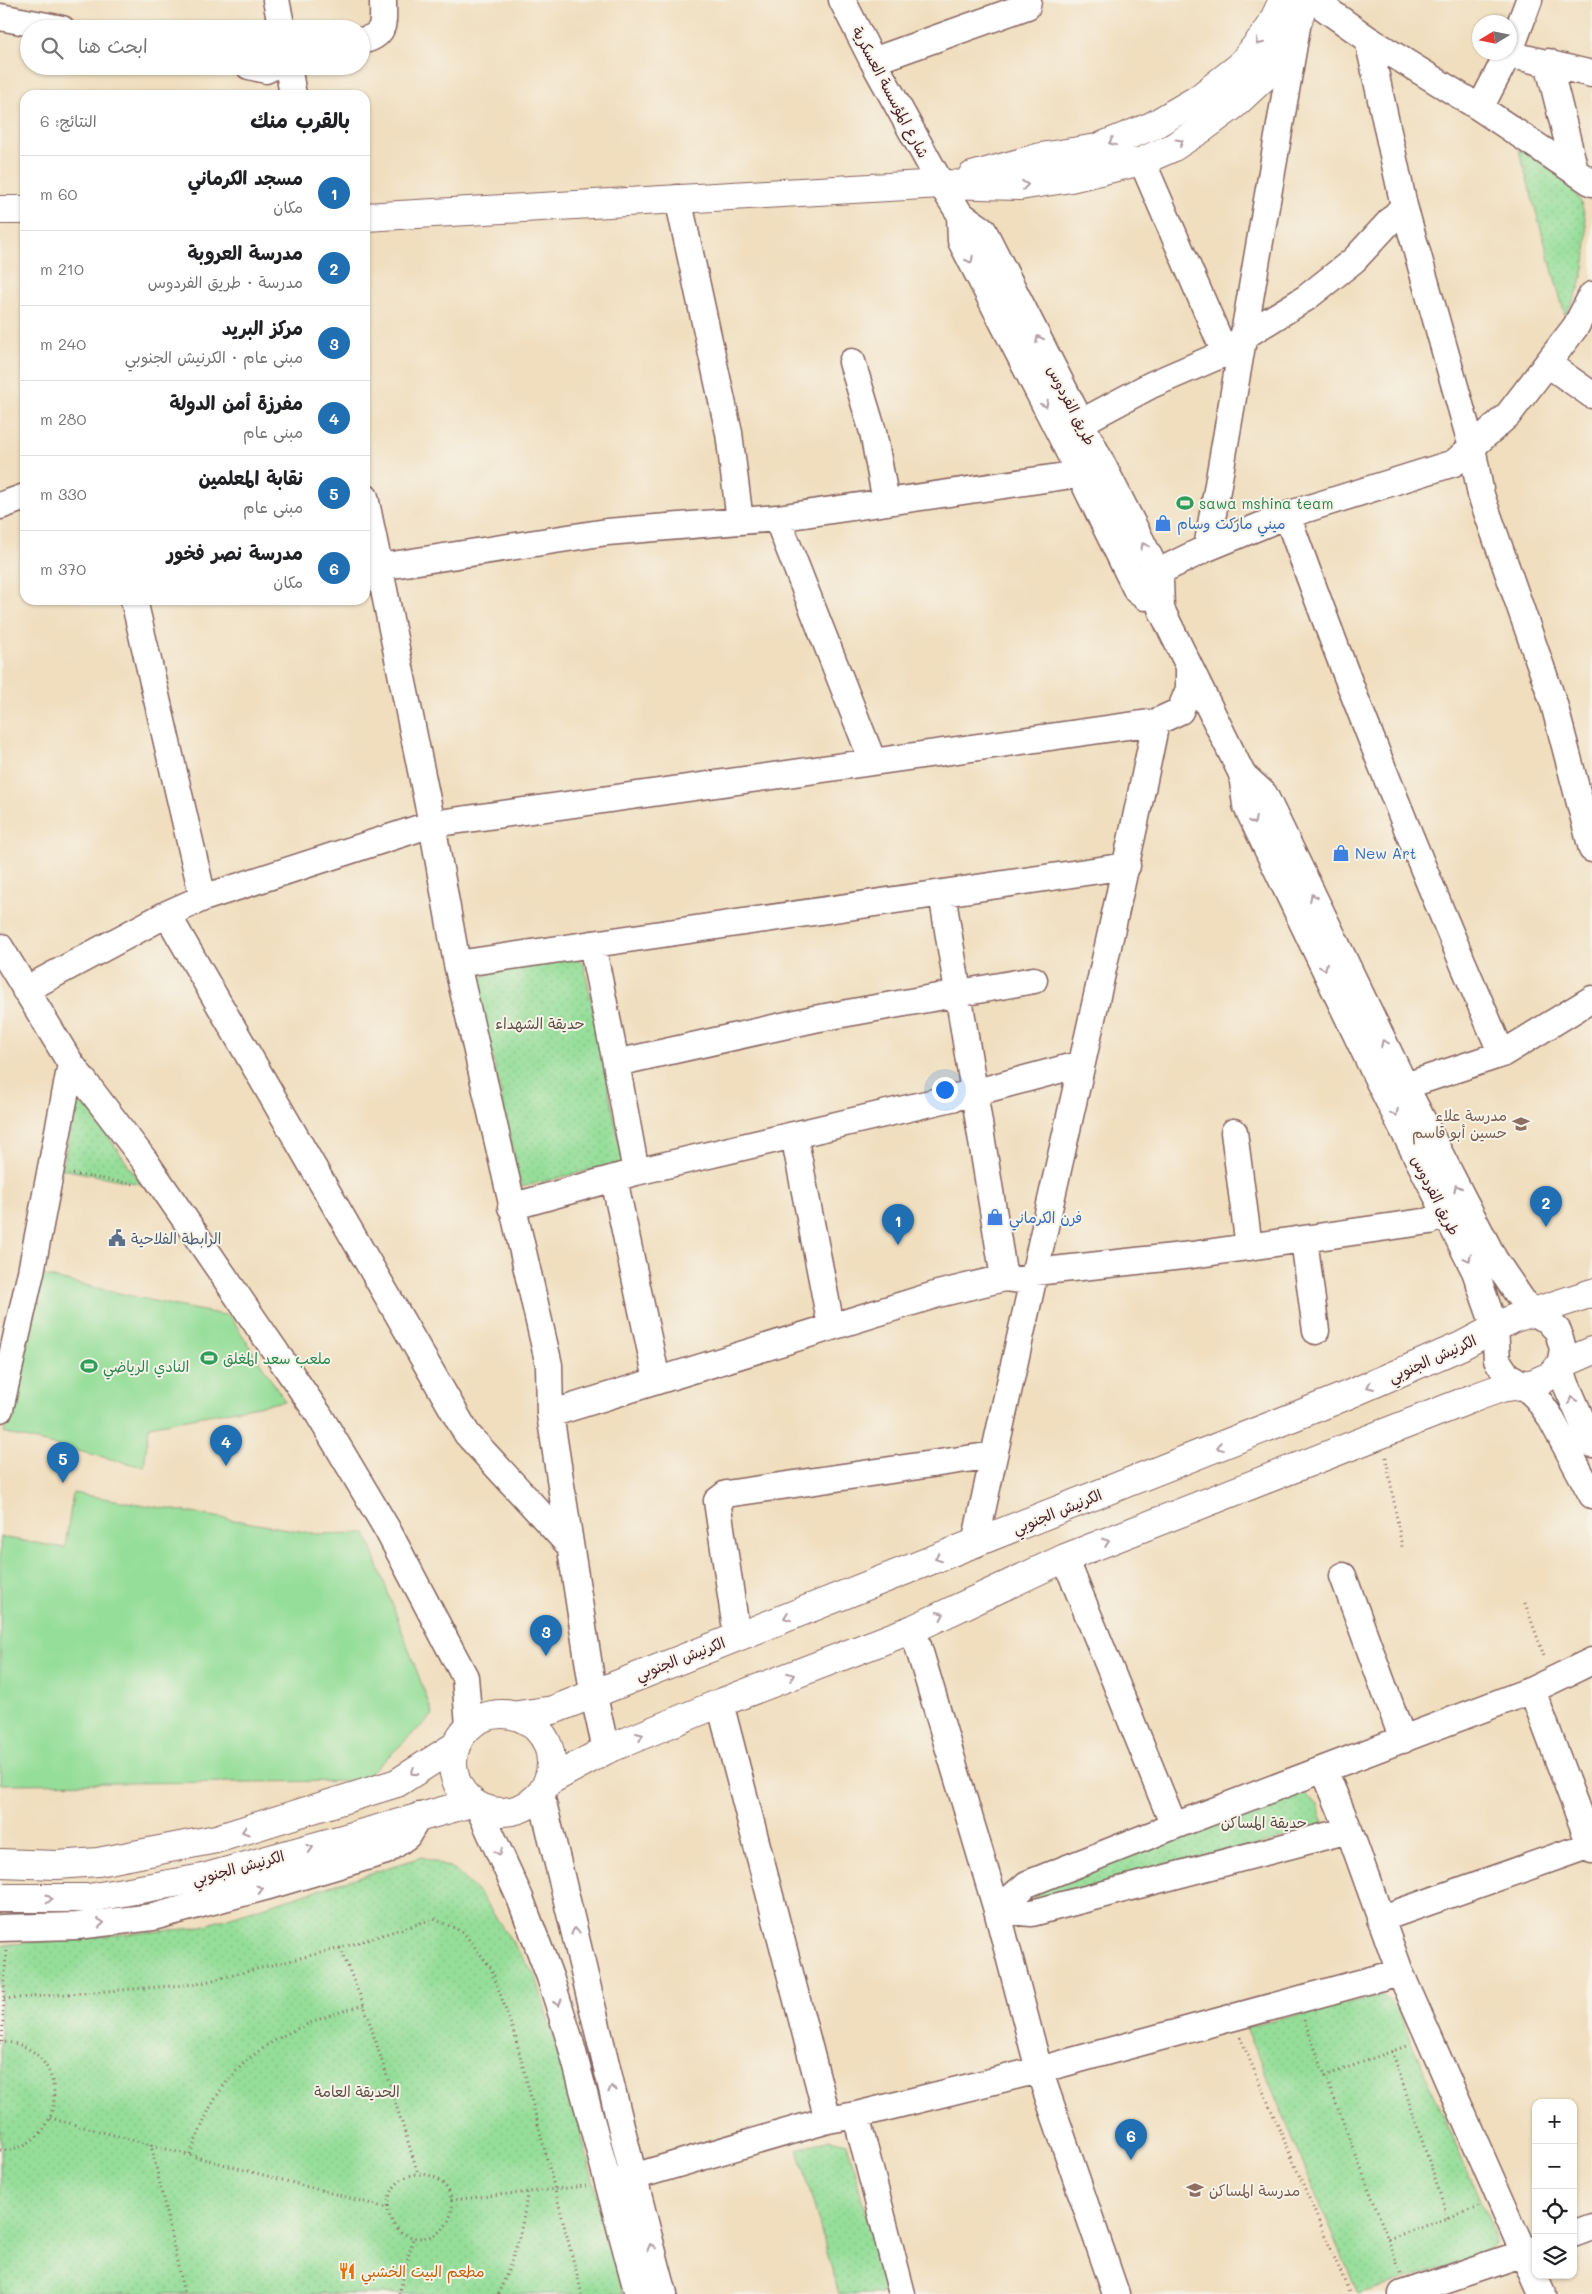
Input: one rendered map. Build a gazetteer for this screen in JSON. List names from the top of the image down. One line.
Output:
{"streets":{"main road":["الكرنيش الجنوبي"],"street":["شارع المؤسسة العسكرية","طريق الفردوس"]},"crossings":[["شارع المؤسسة العسكرية","طريق الفردوس"],["طريق الفردوس","الكرنيش الجنوبي"]],"parks":["حديقة الشهداء","حديقة المساكن","الحديقة العامة"],"places":{"sports":["sawa mshina team","ملعب سعد المغلق","النادي الرياضي"],"shop":["ميني ماركت وسام","New Art","فرن الكرماني"],"school or university":["مدرسة علاء حسين أبو قاسم","مدرسة المساكن"],"public building":["الرابطة الفلاحية"],"restaurant":["مطعم البيت الخشبي"]},"north":"left","page":{"search":"ابحث هنا","heading":["بالقرب منك","النتائج: 6"],"list":[{"mark":"1","name":"مسجد الكرماني","note":"مكان","value":"60 m"},{"mark":"2","name":"مدرسة العروبة","note":"مدرسة · طريق الفردوس","value":"210 m"},{"mark":"3","name":"مركز البريد","note":"مبنى عام · الكرنيش الجنوبي","value":"240 m"},{"mark":"4","name":"مفرزة أمن الدولة","note":"مبنى عام","value":"280 m"},{"mark":"5","name":"نقابة المعلمين","note":"مبنى عام","value":"330 m"},{"mark":"6","name":"مدرسة نصر فخور","note":"مكان","value":"370 m"}],"pins":["2","1","4","5","3","6"],"map_buttons":["+","−"]}}
